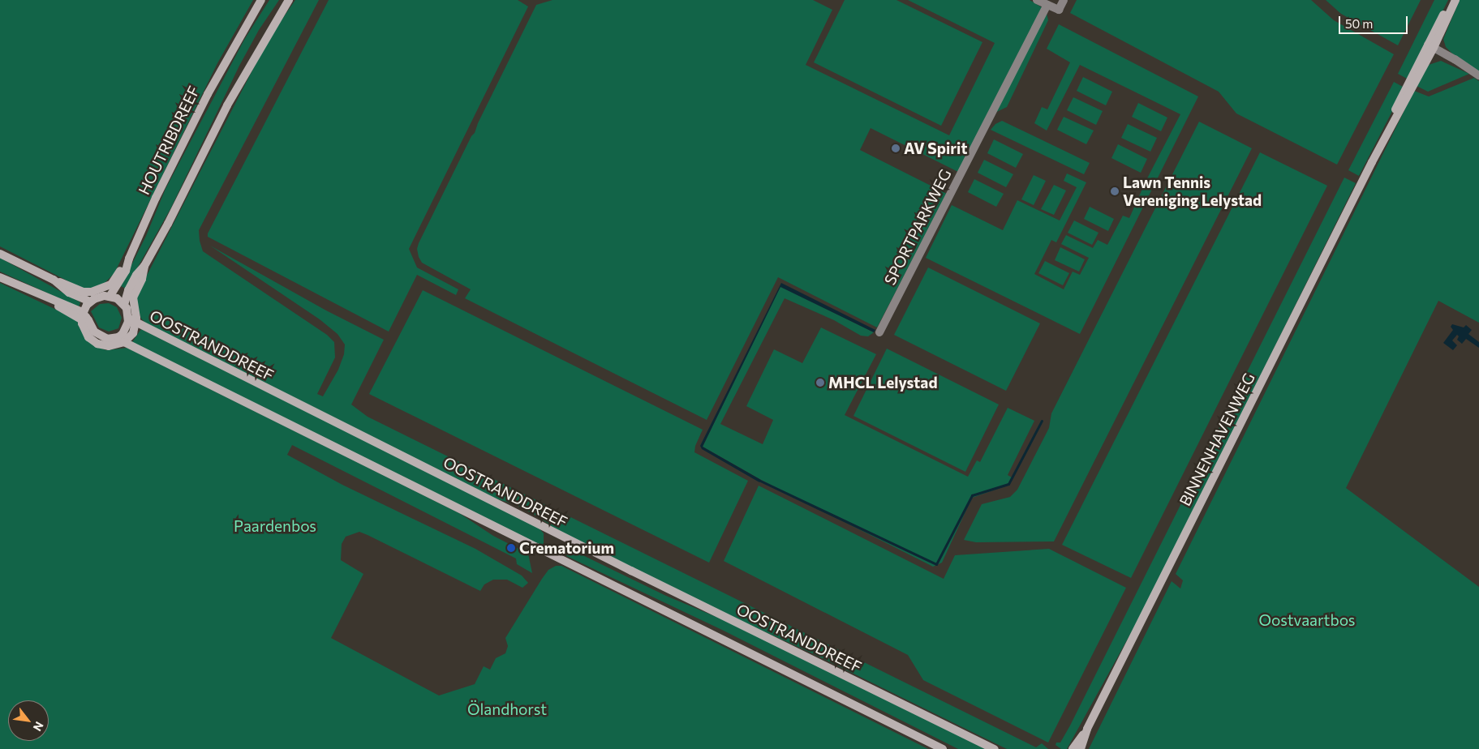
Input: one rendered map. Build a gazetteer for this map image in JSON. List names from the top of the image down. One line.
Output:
{"streets":{"main road":["HOUTRIBDREEF","OOSTRANDDREEF","BINNENHAVENWEG"],"street":["SPORTPARKWEG"]},"crossings":[["HOUTRIBDREEF","OOSTRANDDREEF"]],"parks":["Paardenbos","Oostvaartbos","Ölandhorst"],"places":["AV Spirit","Lawn Tennis Vereniging Lelystad","MHCL Lelystad","Crematorium"],"scale_bar":"50 m","north":"bottom right"}
